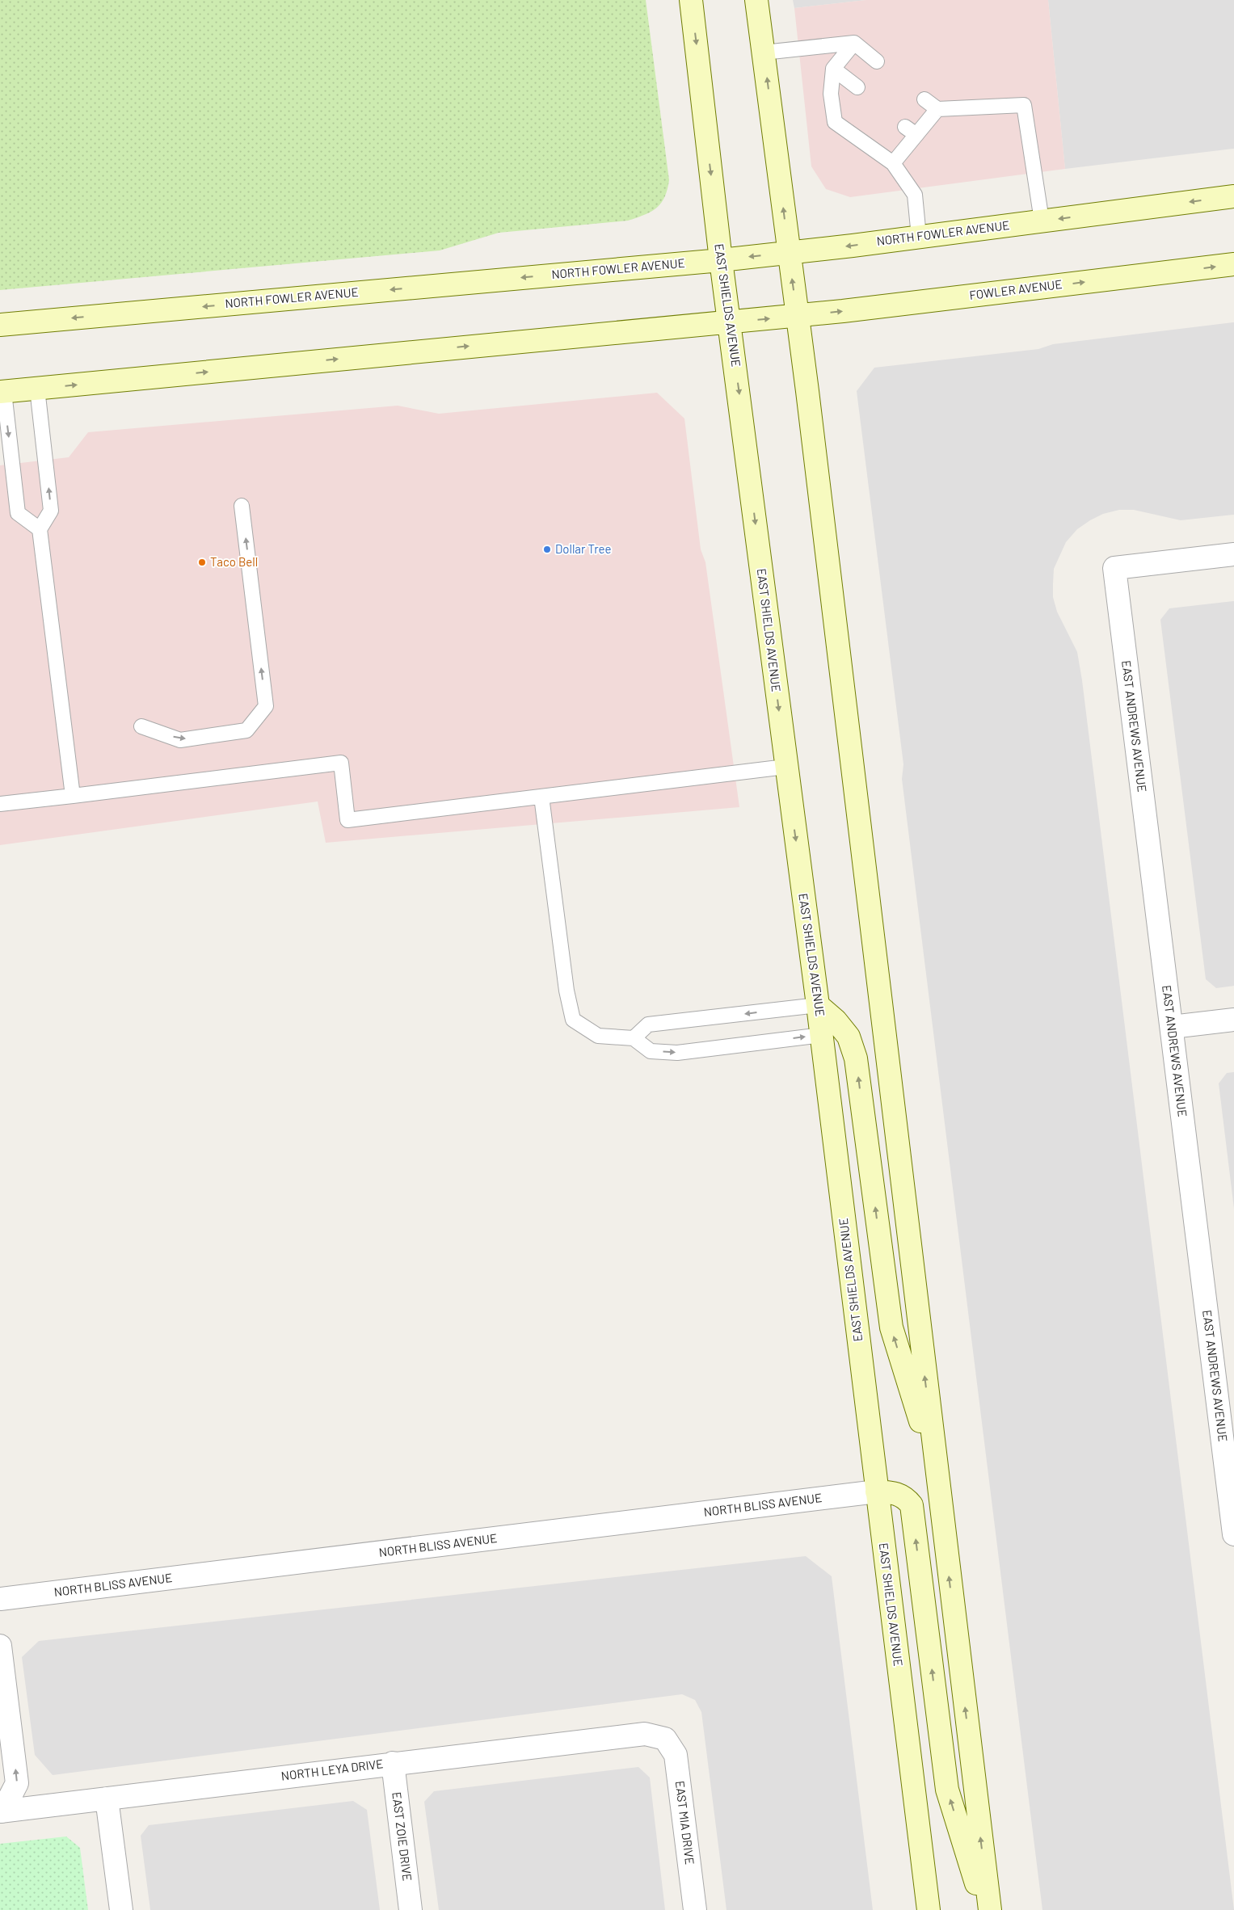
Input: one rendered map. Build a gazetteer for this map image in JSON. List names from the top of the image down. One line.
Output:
{"streets":{"main road":["NORTH FOWLER AVENUE","FOWLER AVENUE","EAST SHIELDS AVENUE"],"street":["EAST ANDREWS AVENUE","NORTH BLISS AVENUE","NORTH LEYA DRIVE","EAST MIA DRIVE","EAST ZOIE DRIVE"]},"crossings":[["NORTH FOWLER AVENUE","EAST SHIELDS AVENUE"],["EAST SHIELDS AVENUE","NORTH BLISS AVENUE"],["NORTH LEYA DRIVE","EAST MIA DRIVE"],["NORTH LEYA DRIVE","EAST ZOIE DRIVE"]],"one_way":["FOWLER AVENUE"],"places":["Dollar Tree","Taco Bell"]}
